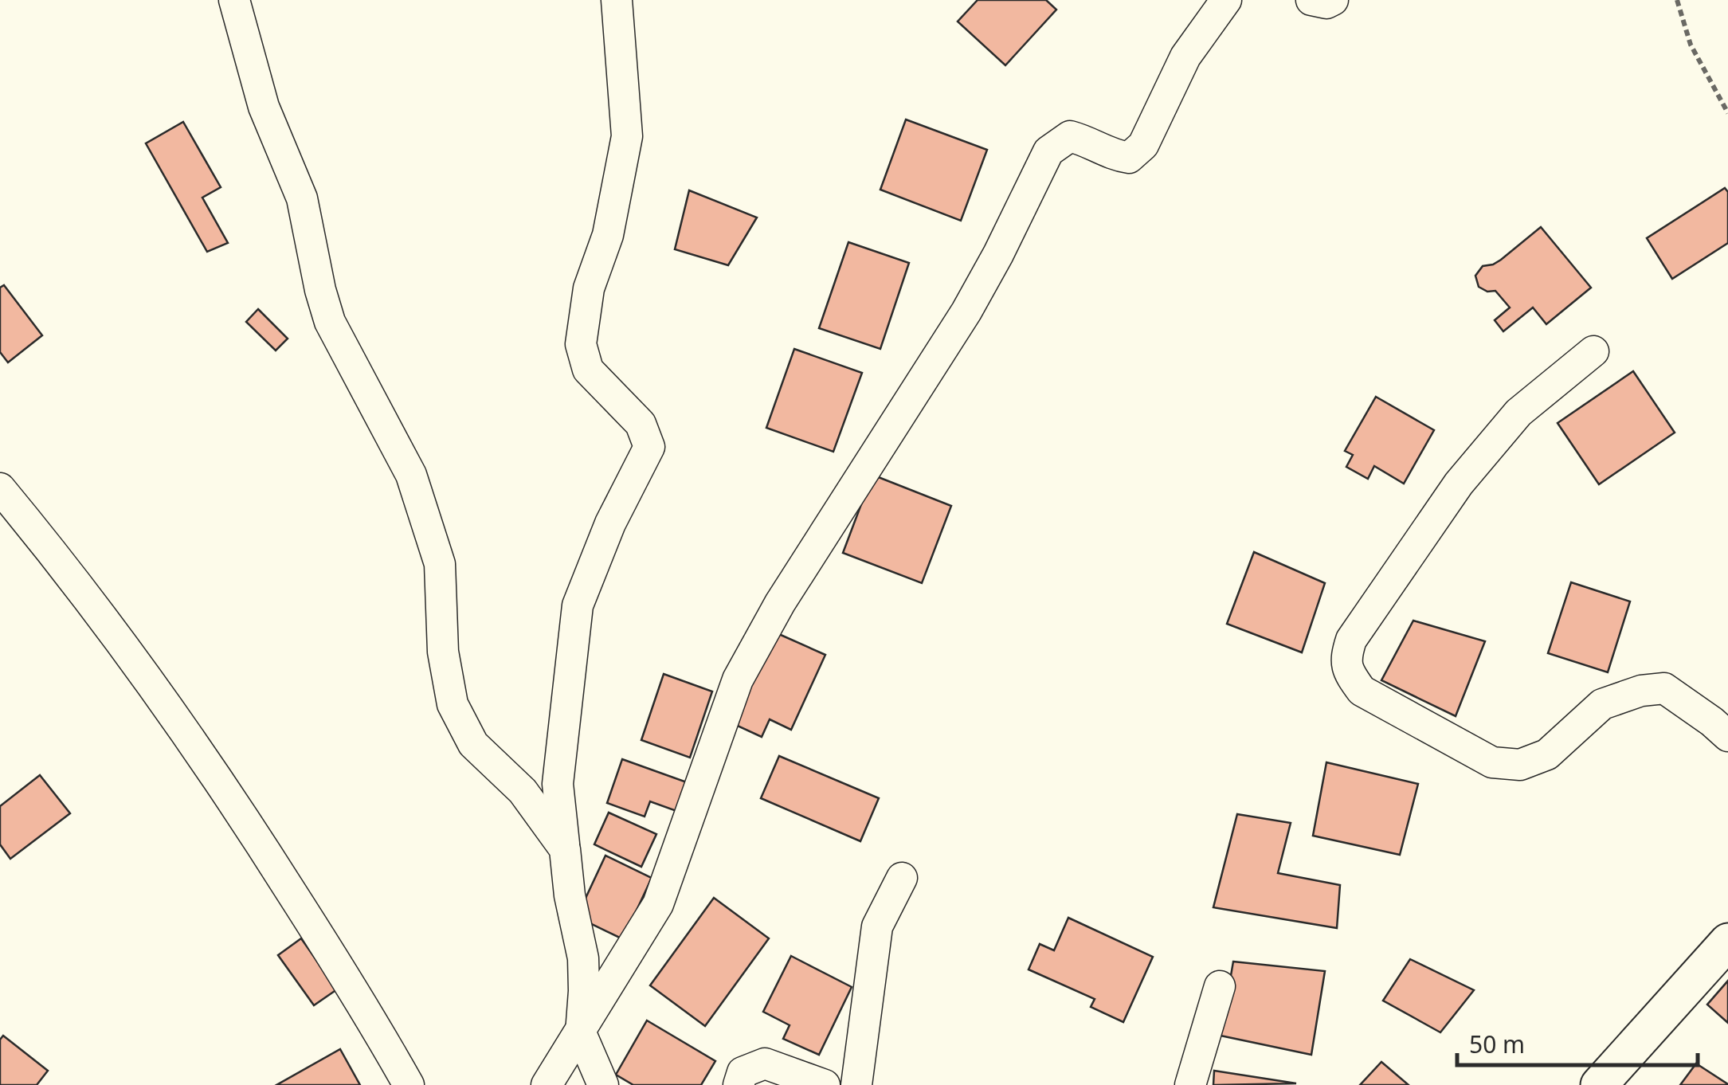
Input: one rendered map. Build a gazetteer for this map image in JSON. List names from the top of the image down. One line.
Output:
{"scale_bar":"50 m"}
